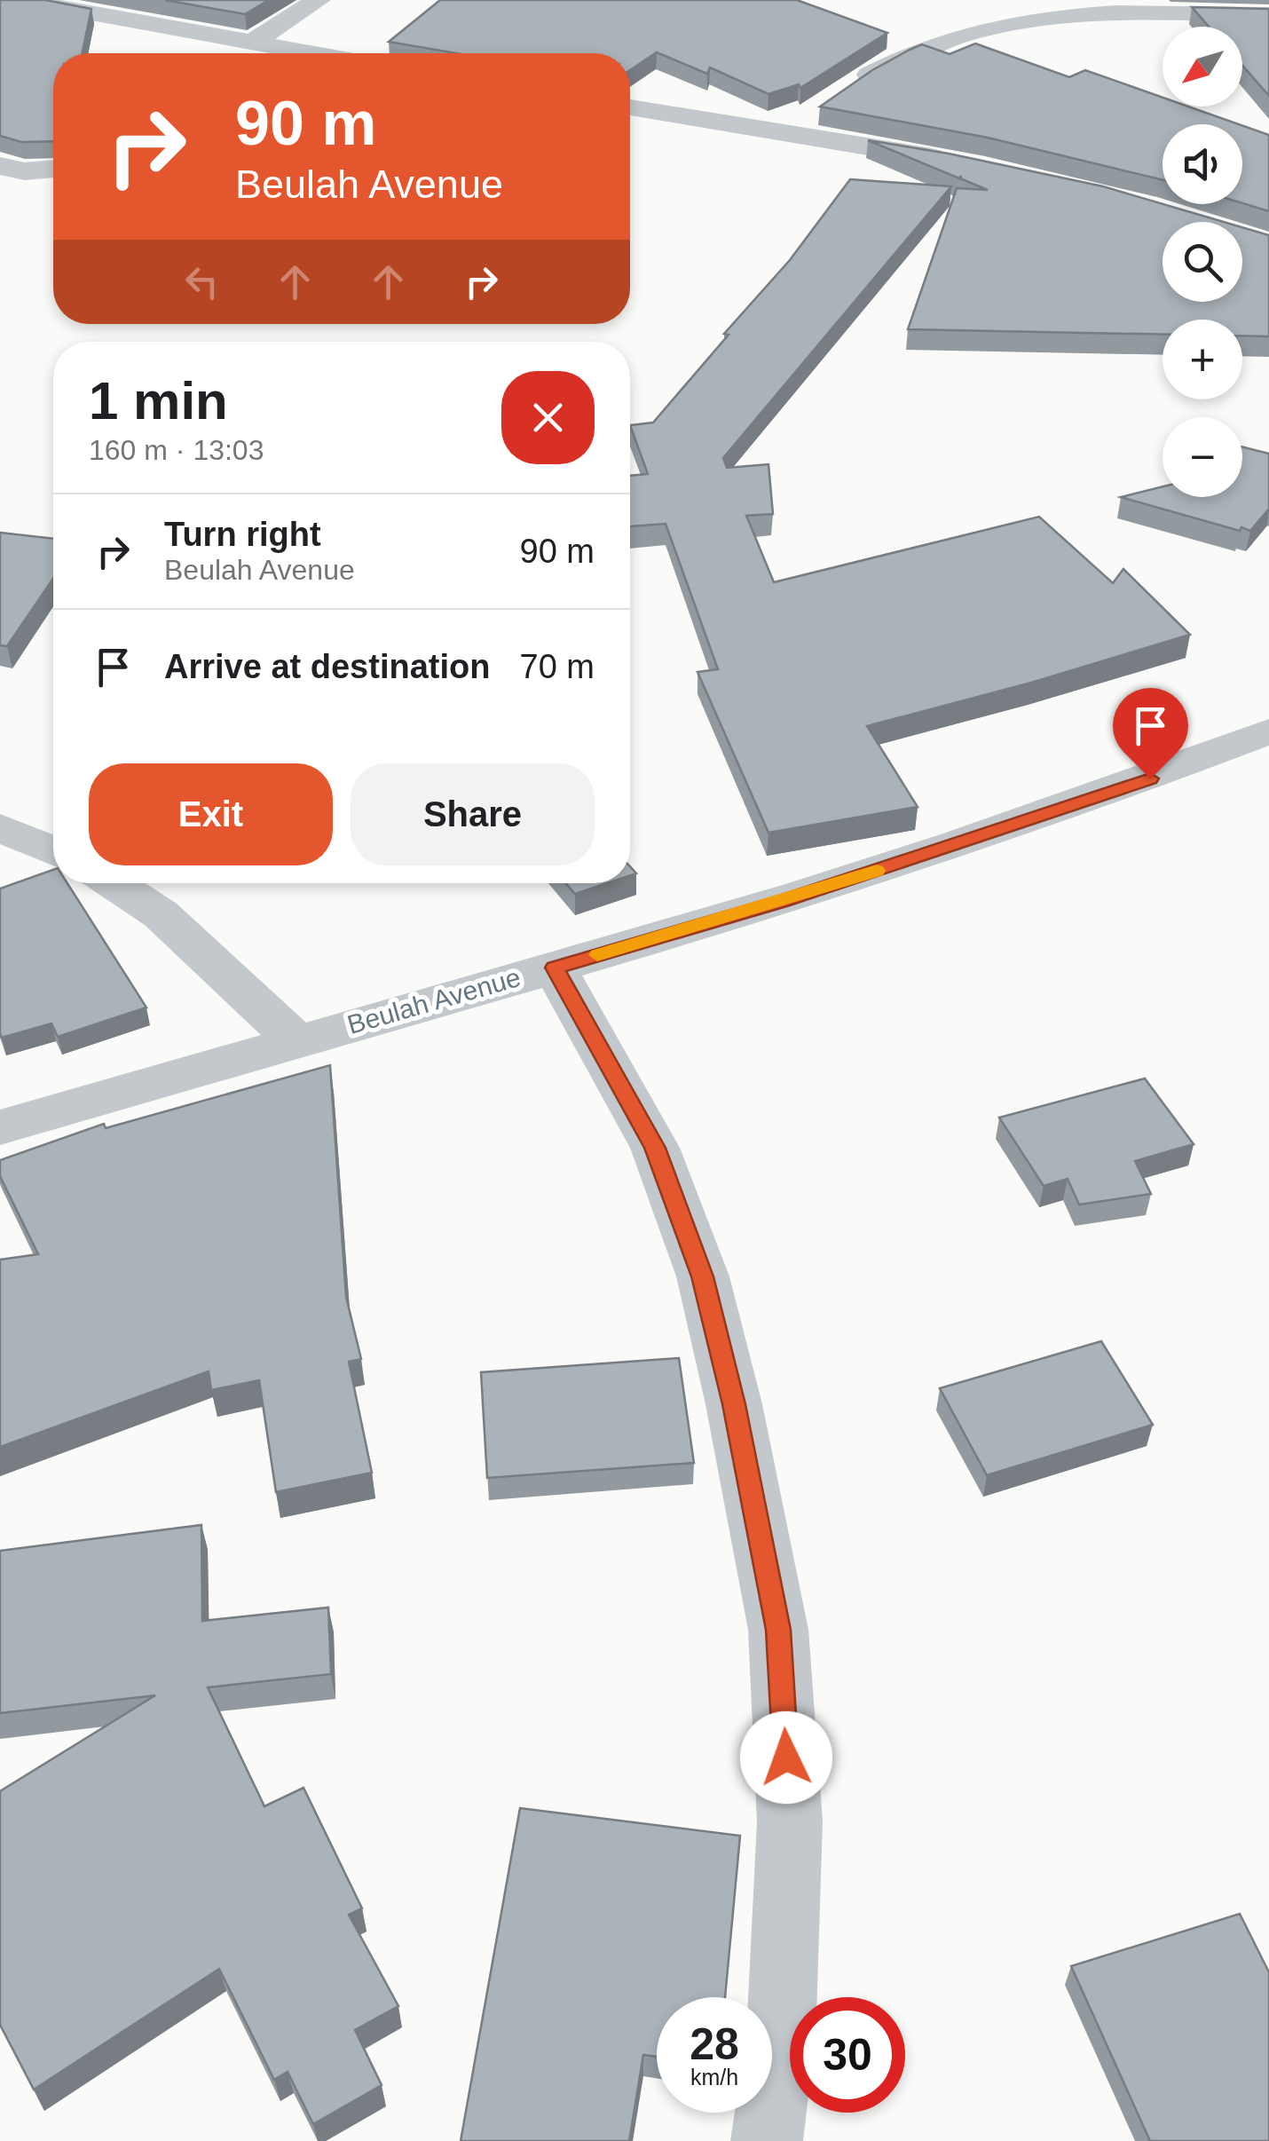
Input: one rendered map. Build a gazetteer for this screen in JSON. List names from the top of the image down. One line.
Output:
{"streets":{"street":["Beulah Avenue"]},"north":"bottom left","page":{"map_buttons":["+","−"],"turn":["90 m","Beulah Avenue"],"heading":["1 min","160 m · 13:03"],"list":[{"name":"Turn right","note":"Beulah Avenue","value":"90 m"},{"name":"Arrive at destination","value":"70 m"}],"buttons":["Exit","Share"],"speed":"28 km/h","limit":"30"}}
